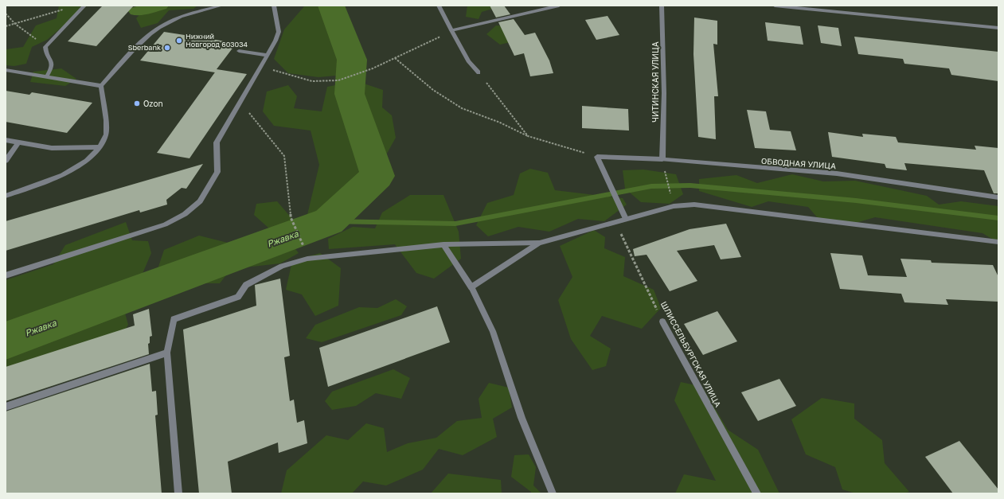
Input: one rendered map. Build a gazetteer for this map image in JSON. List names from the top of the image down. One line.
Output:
{"streets":{"street":["ЧИТИНСКАЯ УЛИЦА","ОБВОДНАЯ УЛИЦА","ШЛИССЕЛЬБУРГСКАЯ УЛИЦА"]},"crossings":[["ЧИТИНСКАЯ УЛИЦА","ОБВОДНАЯ УЛИЦА"]],"water":["Ржавка"],"places":["Нижний Новгород 603034","Sberbank","Ozon"]}
